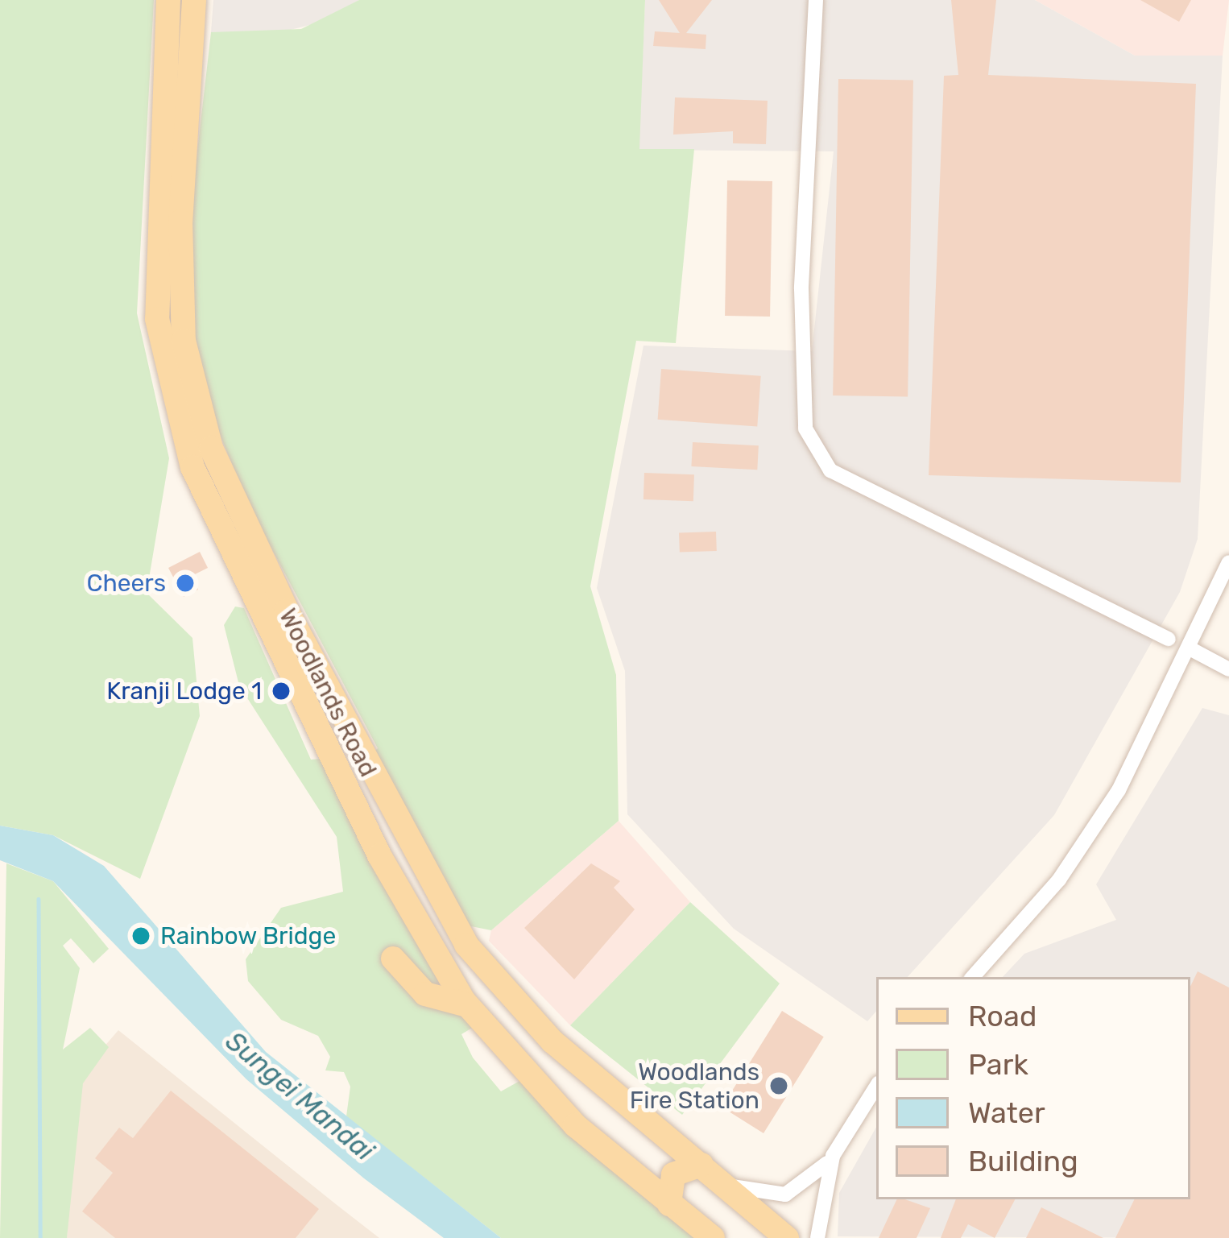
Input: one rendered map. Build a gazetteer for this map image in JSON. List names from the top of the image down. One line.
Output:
{"streets":{"main road":["Woodlands Road"]},"water":["Sungei Mandai"],"places":["Cheers","Kranji Lodge 1","Rainbow Bridge","Woodlands Fire Station"],"legend":["Road","Park","Water","Building"]}
